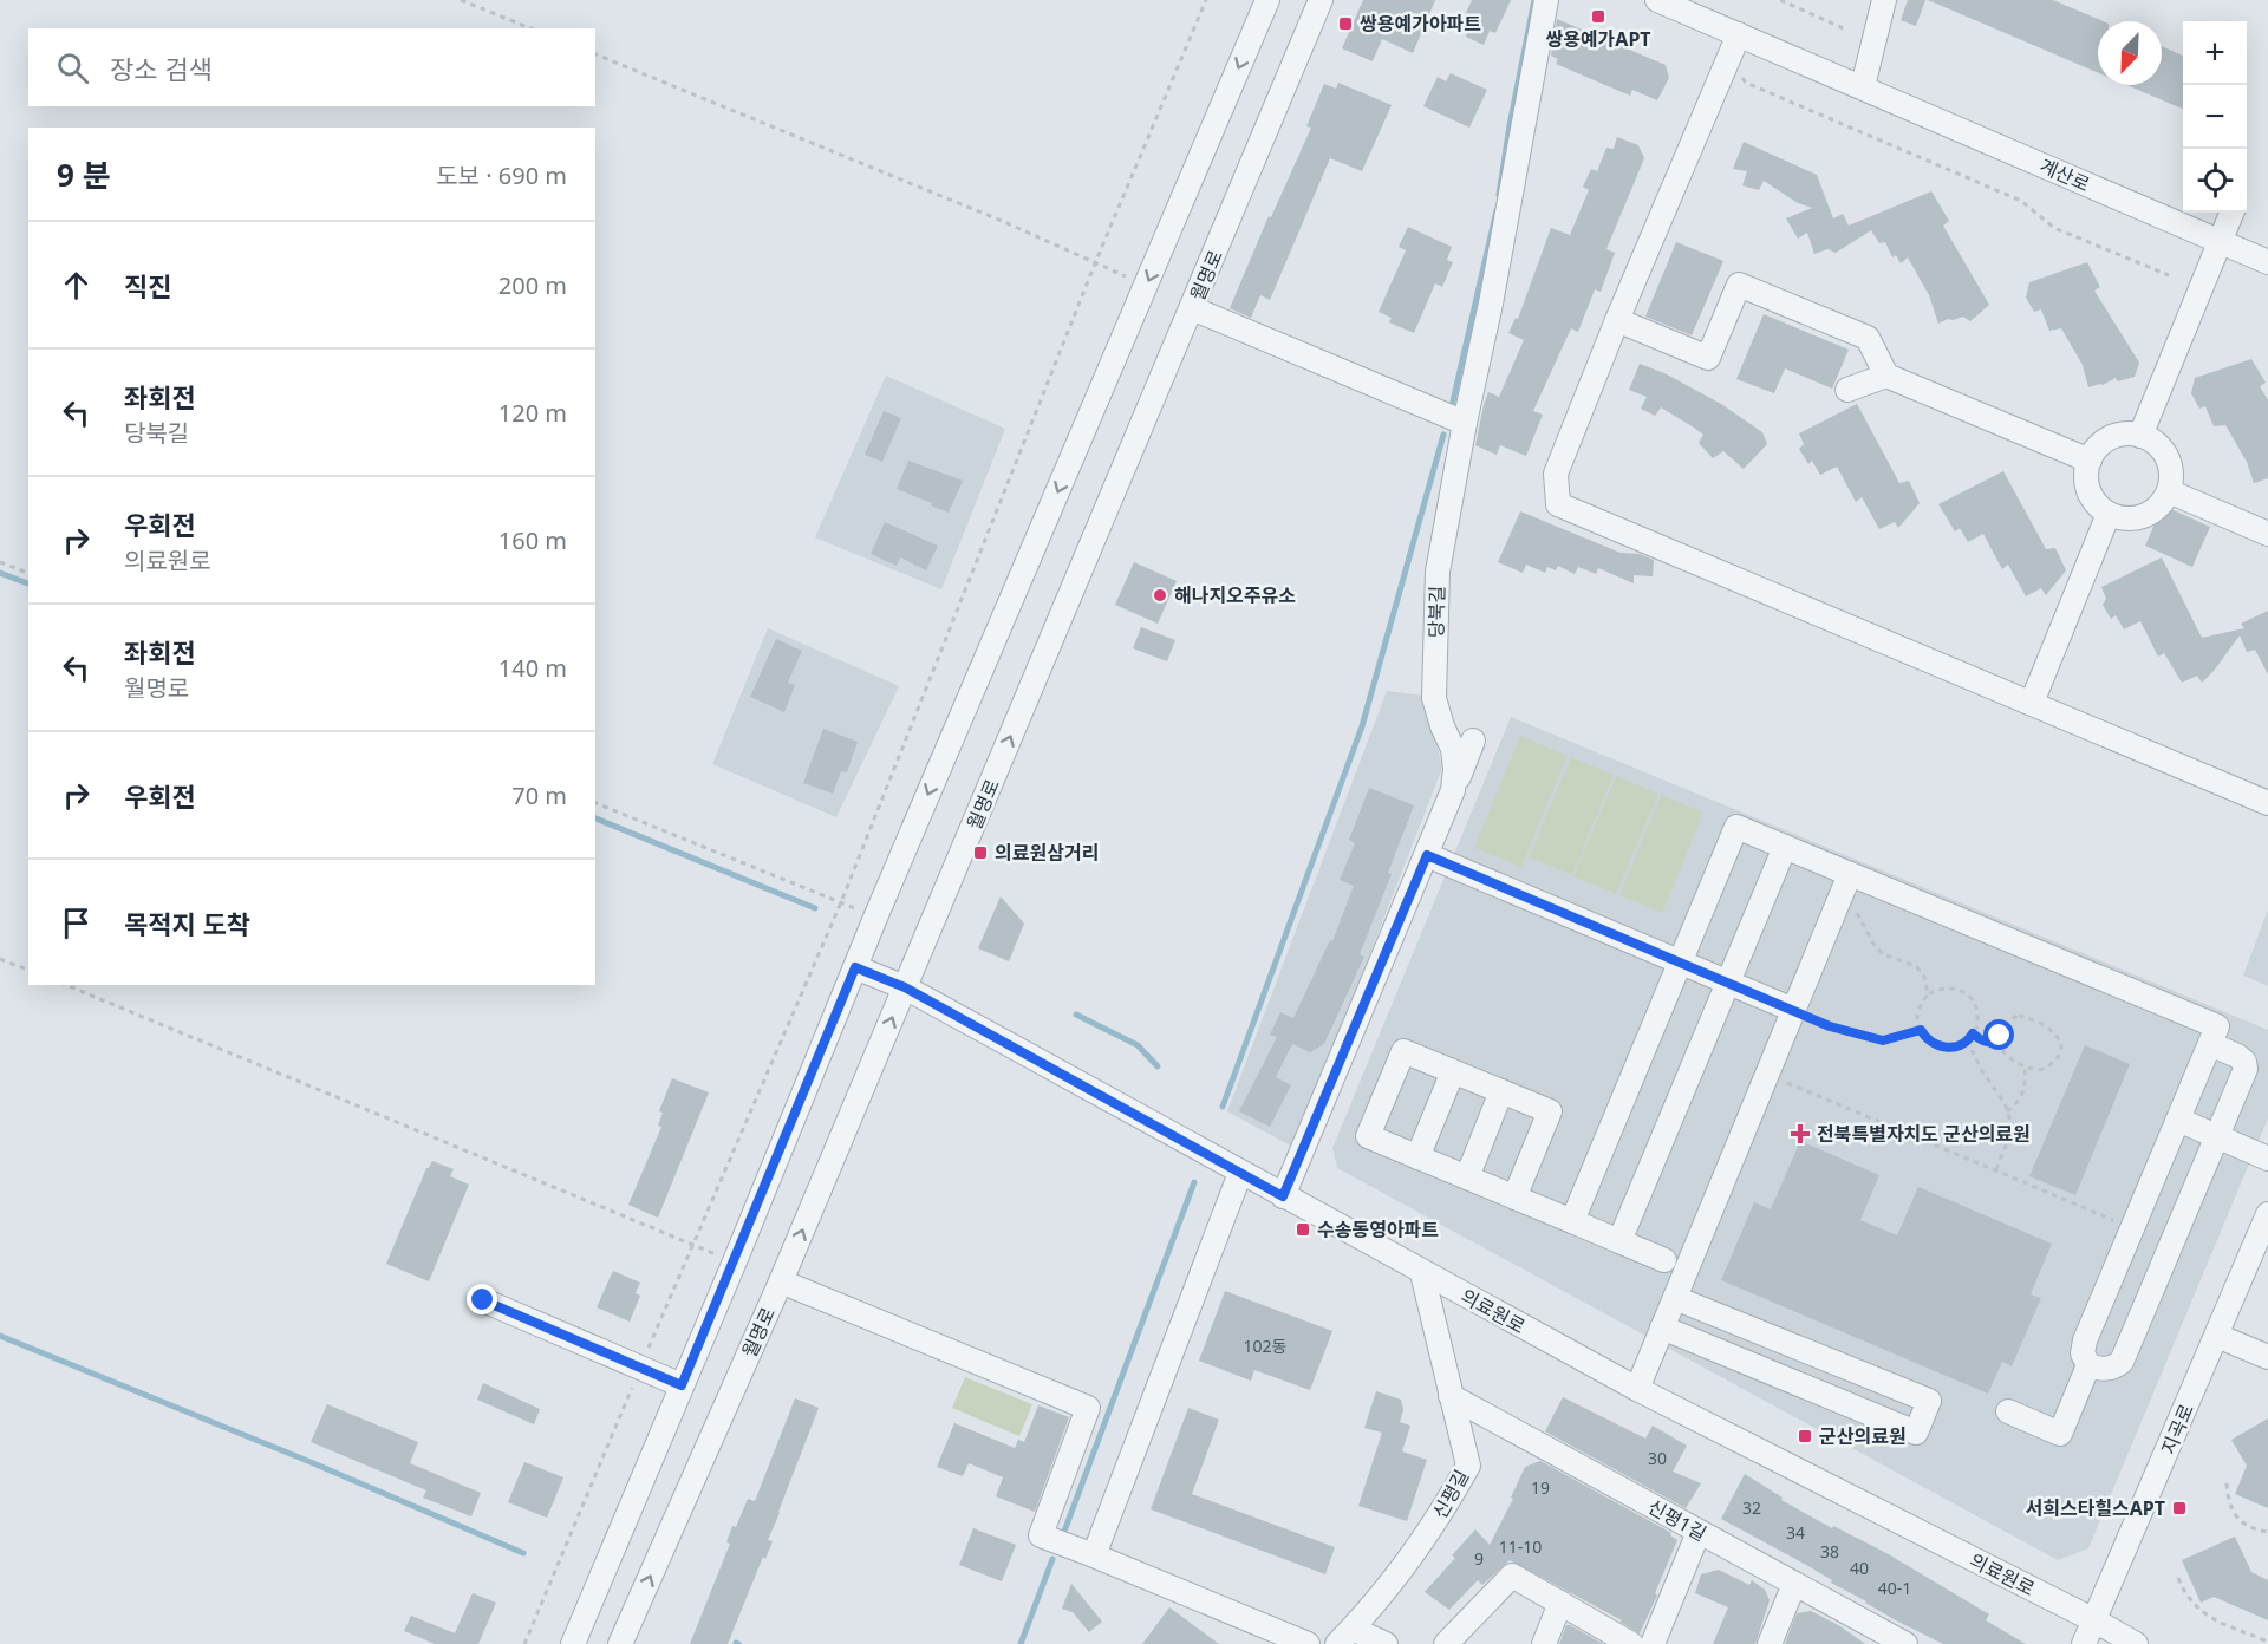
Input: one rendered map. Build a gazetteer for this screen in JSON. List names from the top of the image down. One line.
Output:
{"streets":{"street":["계산로","월명로","당북길","의료원로","지곡로","신평길","신평1길"]},"crossings":[["월명로","의료원로"],["당북길","의료원로"],["의료원로","지곡로"],["의료원로","신평길"],["신평길","신평1길"]],"places":{"transit":["쌍용예가APT","쌍용예가아파트","의료원삼거리","수송동영아파트","군산의료원","서희스타힐스APT"],"other":["해나지오주유소"],"health":["전북특별자치도 군산의료원"]},"house_numbers":["102동","30","19","32","34","11-10","38","9","40","40-1"],"north":"bottom left","page":{"map_buttons":["+","−"],"search":"장소 검색","heading":["9 분","도보 · 690 m"],"list":[["직진","200 m"],["좌회전","당북길","120 m"],["우회전","의료원로","160 m"],["좌회전","월명로","140 m"],["우회전","70 m"],"목적지 도착"]}}
